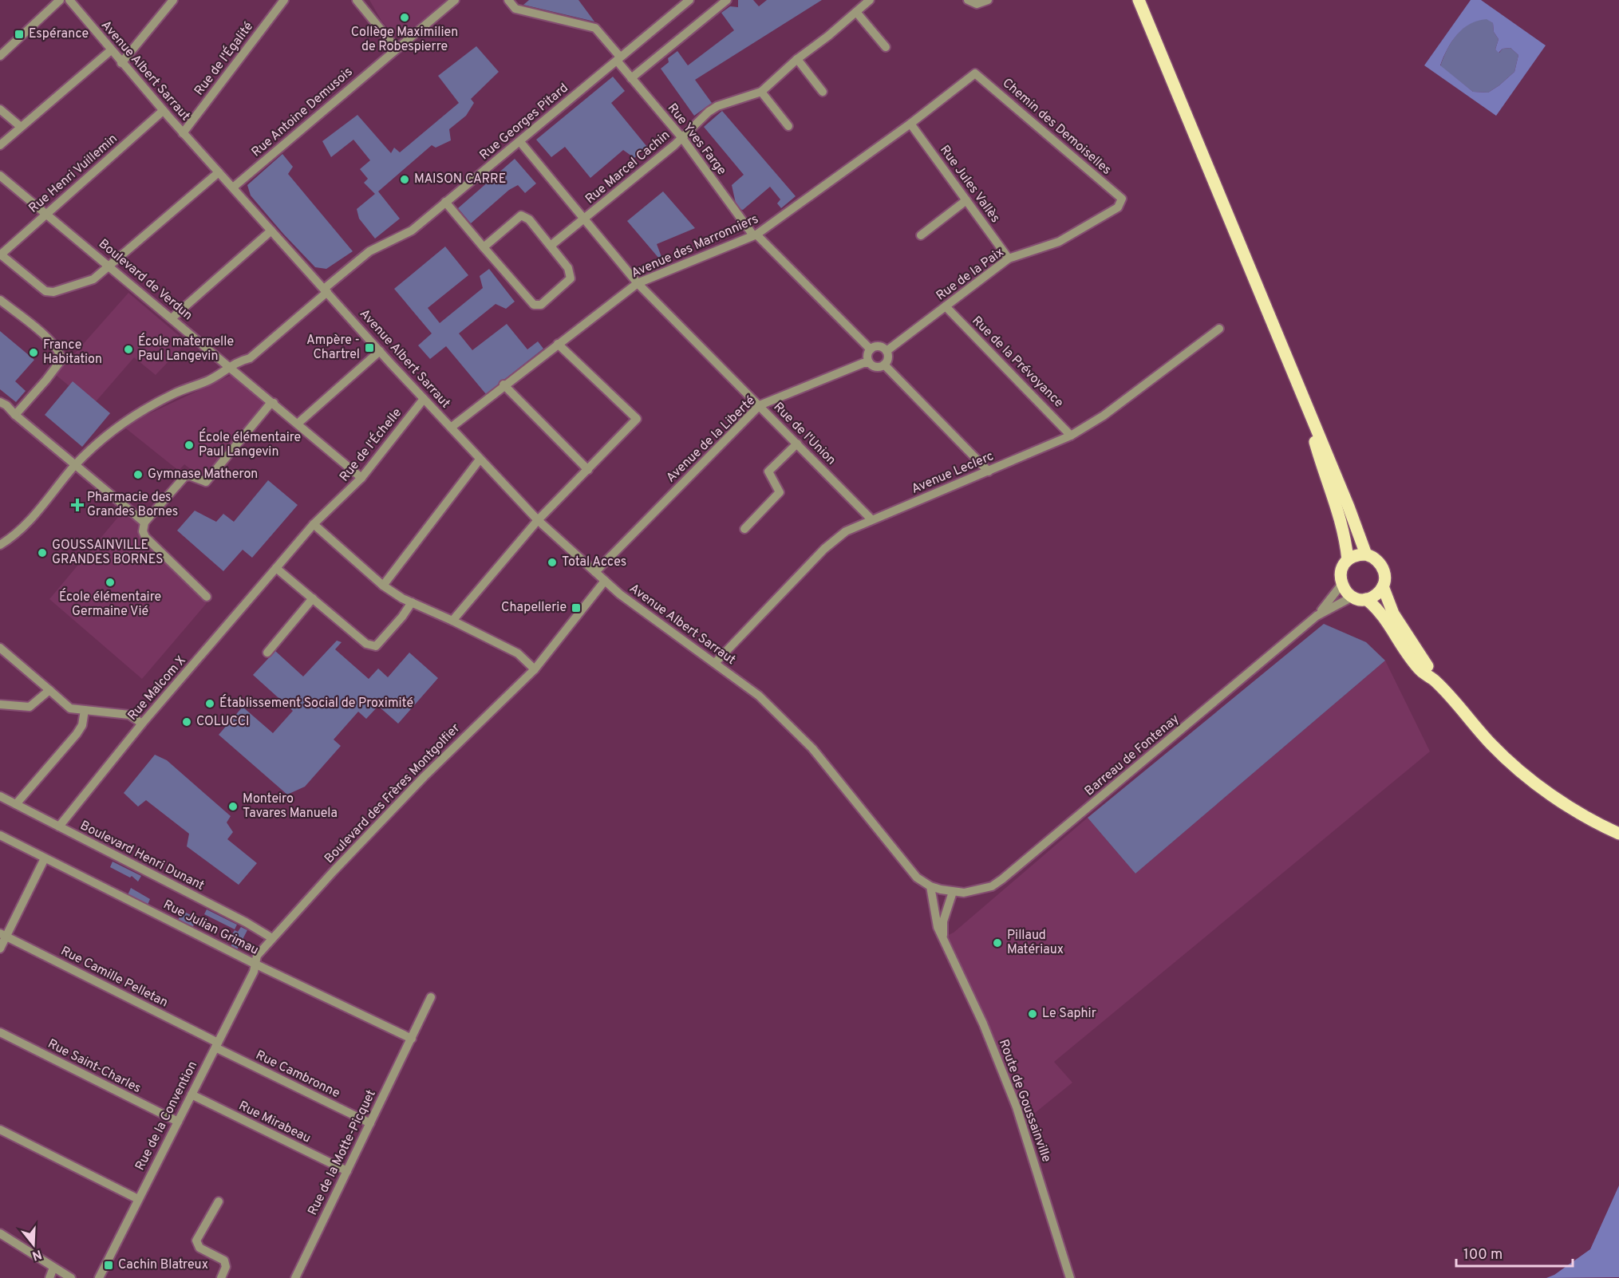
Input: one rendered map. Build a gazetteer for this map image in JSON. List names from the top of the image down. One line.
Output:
{"streets":{"street":["Rue de l'Égalité","Avenue Albert Sarraut","Rue Antoine Demusois","Rue Georges Pitard","Chemin des Demoiselles","Rue Yves Farge","Rue Marcel Cachin","Rue Henri Vuillemin","Rue Jules Vallès","Avenue des Marronniers","Rue de la Paix","Boulevard de Verdun","Rue de la Prévoyance","Rue de l'Union","Avenue de la Liberté","Rue de l'Échelle","Avenue Leclerc","Rue Malcom X","Barreau de Fontenay","Boulevard des Frères Montgolfier","Boulevard Henri Dunant","Rue Julian Grimau","Rue Camille Pelletan","Rue Saint-Charles","Rue Cambronne","Route de Goussainville","Rue de la Convention","Rue Mirabeau","Rue de la Motte-Picquet"]},"crossings":[["Rue de l'Égalité","Avenue Albert Sarraut"],["Avenue Albert Sarraut","Rue Antoine Demusois"],["Avenue Albert Sarraut","Rue Georges Pitard"],["Avenue Albert Sarraut","Rue Henri Vuillemin"],["Avenue Albert Sarraut","Avenue des Marronniers"],["Avenue Albert Sarraut","Avenue de la Liberté"],["Avenue Albert Sarraut","Rue de l'Échelle"],["Avenue Albert Sarraut","Avenue Leclerc"],["Avenue Albert Sarraut","Boulevard des Frères Montgolfier"],["Avenue Albert Sarraut","Route de Goussainville"],["Rue Georges Pitard","Rue Yves Farge"],["Rue Georges Pitard","Boulevard de Verdun"],["Rue Georges Pitard","Rue de l'Union"],["Chemin des Demoiselles","Avenue des Marronniers"],["Chemin des Demoiselles","Rue de la Paix"],["Rue Yves Farge","Rue Marcel Cachin"],["Rue Yves Farge","Avenue des Marronniers"],["Rue Yves Farge","Rue de la Paix"],["Rue Yves Farge","Avenue de la Liberté"],["Rue Marcel Cachin","Rue de l'Union"],["Rue Henri Vuillemin","Boulevard de Verdun"],["Rue Jules Vallès","Avenue des Marronniers"],["Rue Jules Vallès","Rue de la Paix"],["Avenue des Marronniers","Rue de l'Union"],["Rue de la Paix","Rue de la Prévoyance"],["Rue de la Paix","Avenue de la Liberté"],["Boulevard de Verdun","Rue de l'Échelle"],["Rue de la Prévoyance","Avenue Leclerc"],["Rue de l'Union","Avenue de la Liberté"],["Rue de l'Union","Avenue Leclerc"],["Rue de l'Échelle","Rue Malcom X"],["Rue Malcom X","Boulevard Henri Dunant"],["Boulevard des Frères Montgolfier","Boulevard Henri Dunant"],["Boulevard des Frères Montgolfier","Rue Julian Grimau"],["Boulevard des Frères Montgolfier","Rue de la Convention"],["Rue Julian Grimau","Rue de la Convention"],["Rue Julian Grimau","Rue de la Motte-Picquet"],["Rue Camille Pelletan","Rue Cambronne"],["Rue Camille Pelletan","Rue de la Convention"],["Rue Saint-Charles","Rue de la Convention"],["Rue Cambronne","Rue de la Convention"],["Rue Cambronne","Rue de la Motte-Picquet"],["Rue de la Convention","Rue Mirabeau"],["Rue Mirabeau","Rue de la Motte-Picquet"]],"places":{"other":["Collège Maximilien de Robespierre","MAISON CARRE","École maternelle Paul Langevin","France Habitation","École élémentaire Paul Langevin","Gymnase Matheron","GOUSSAINVILLE GRANDES BORNES","Total Acces","École élémentaire Germaine Vié","Établissement Social de Proximité","COLUCCI","Monteiro Tavares Manuela","Pillaud Matériaux","Le Saphir"],"transit":["Espérance","Ampère - Chartrel","Chapellerie","Cachin Blatreux"],"health":["Pharmacie des Grandes Bornes"]},"scale_bar":"100 m","north":"bottom"}
